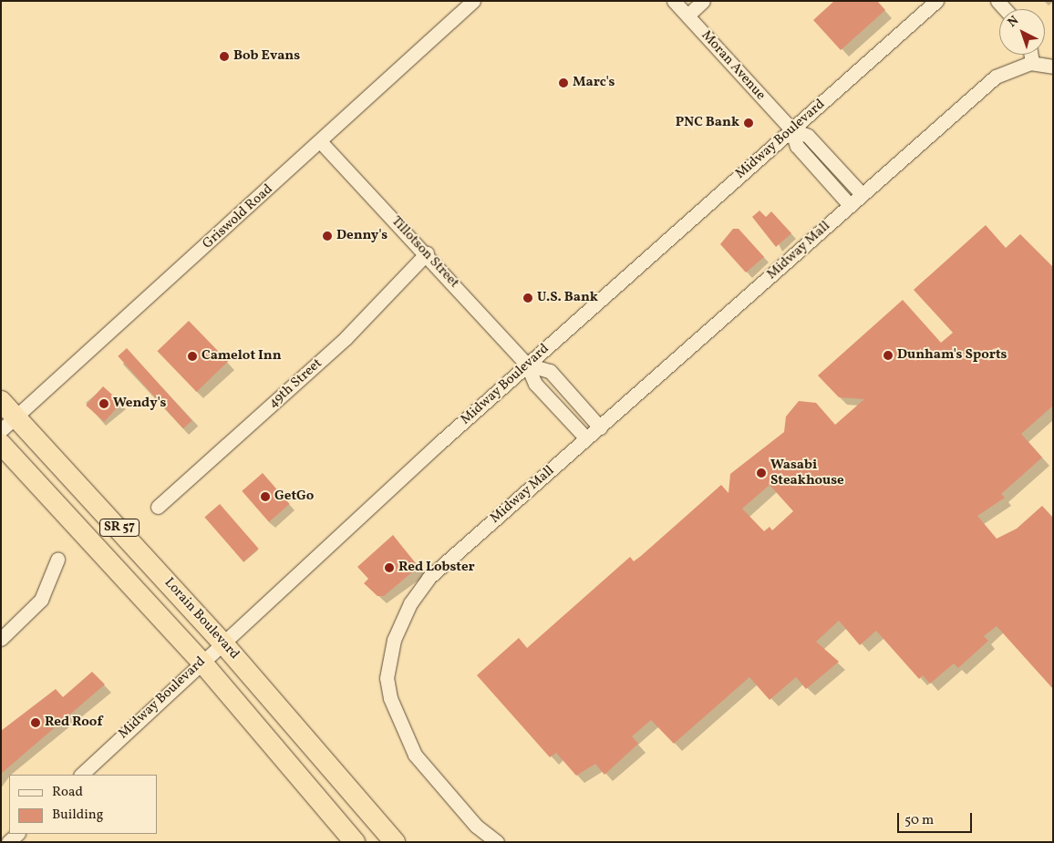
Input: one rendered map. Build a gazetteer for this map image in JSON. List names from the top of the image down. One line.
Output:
{"streets":{"highway":["SR 57","Lorain Boulevard"],"street":["Moran Avenue","Midway Boulevard","Griswold Road","Midway Mall","Tillotson Street","49th Street"]},"crossings":[["Moran Avenue","Midway Boulevard"],["Moran Avenue","Midway Mall"],["Midway Boulevard","Tillotson Street"],["Midway Boulevard","Lorain Boulevard"],["Griswold Road","Tillotson Street"],["Griswold Road","Lorain Boulevard"],["Midway Mall","Tillotson Street"],["Tillotson Street","49th Street"]],"places":["Bob Evans","Marc's","PNC Bank","Denny's","U.S. Bank","Dunham's Sports","Camelot Inn","Wendy's","Wasabi Steakhouse","GetGo","Red Lobster","Red Roof"],"legend":["Road","Building"],"scale_bar":"50 m","north":"top left"}
